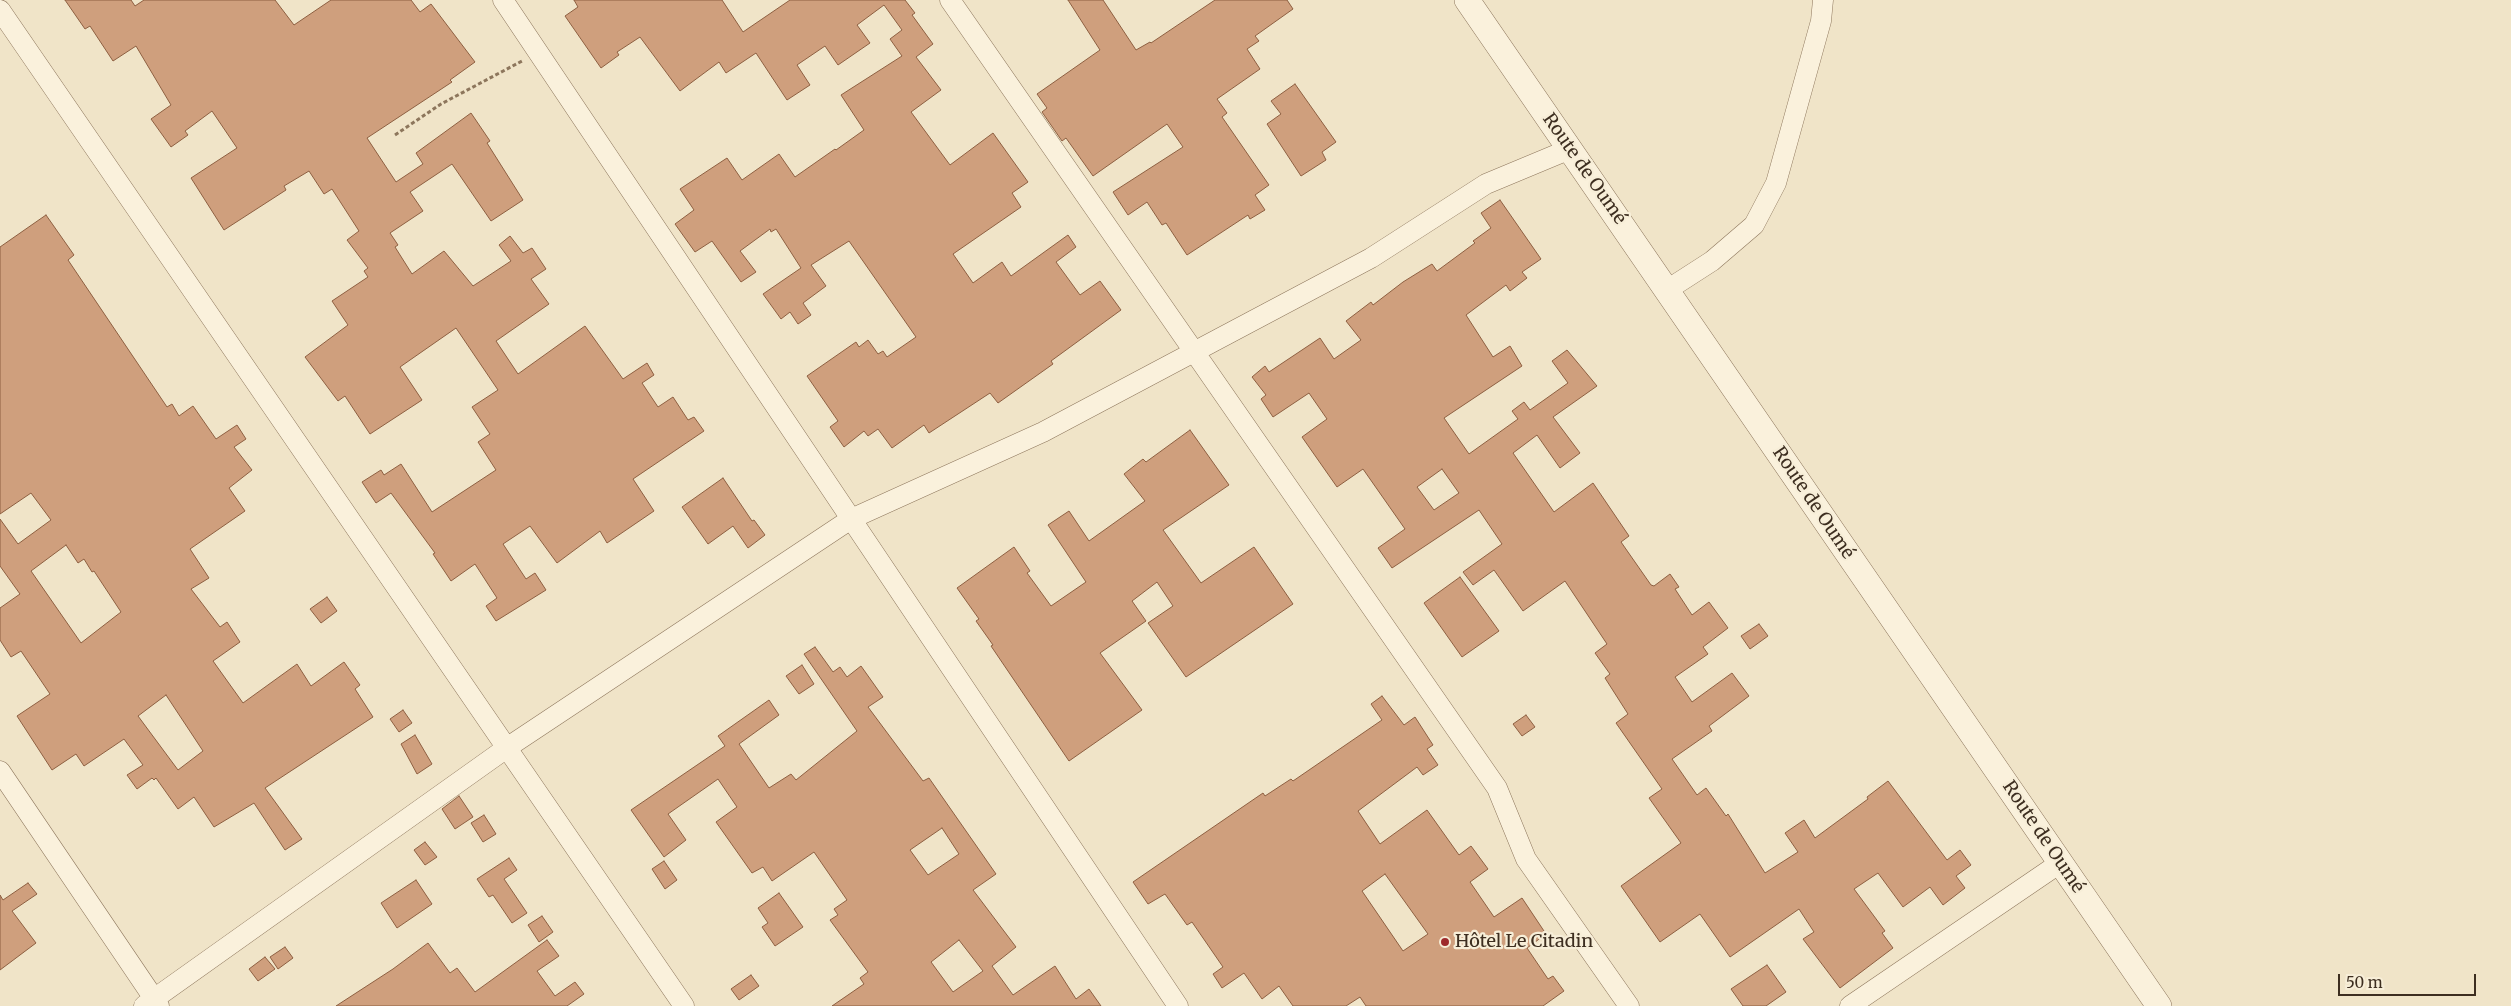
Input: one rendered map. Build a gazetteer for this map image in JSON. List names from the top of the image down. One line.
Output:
{"streets":{"street":["Route de Oumé"]},"places":["Hôtel Le Citadin"],"scale_bar":"50 m"}
